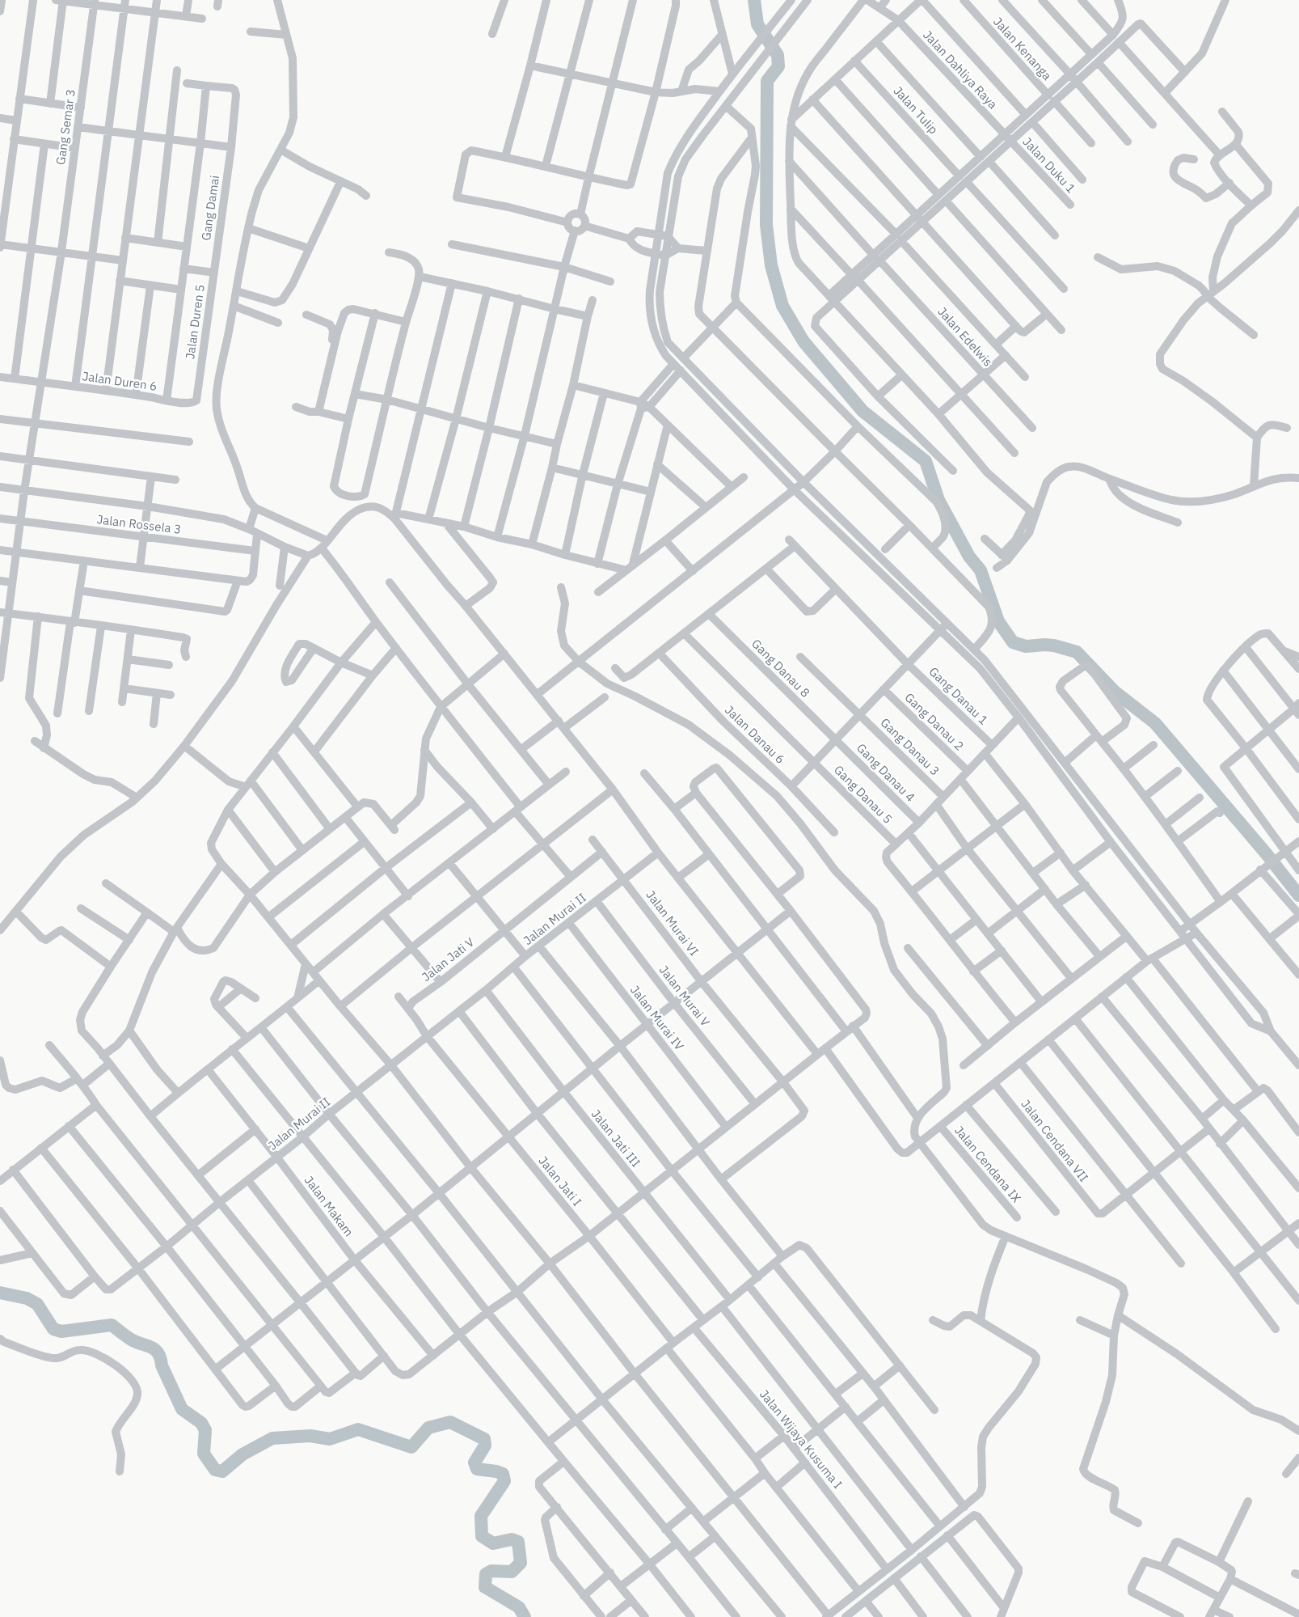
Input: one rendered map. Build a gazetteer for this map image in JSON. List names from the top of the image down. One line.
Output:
{"streets":{"street":["Jalan Kenanga","Jalan Dahliya Raya","Jalan Tulip","Gang Semar 3","Jalan Duku 1","Gang Damai","Jalan Duren 5","Jalan Edelwis","Jalan Duren 6","Jalan Rossela 3","Gang Danau 8","Gang Danau 1","Gang Danau 2","Jalan Danau 6","Gang Danau 3","Gang Danau 4","Gang Danau 5","Jalan Murai II","Jalan Murai VI","Jalan Jati V","Jalan Murai V","Jalan Murai IV","Jalan Jati III","Jalan Cendana VII","Jalan Cendana IX","Jalan Jati I","Jalan Makam","Jalan Wijaya Kusuma I"]},"crossings":[["Jalan Dahliya Raya","Jalan Duku 1"],["Gang Semar 3","Jalan Duren 6"],["Gang Semar 3","Jalan Rossela 3"],["Gang Damai","Jalan Duren 5"],["Jalan Duren 5","Jalan Duren 6"],["Gang Danau 8","Gang Danau 4"],["Jalan Murai II","Jalan Murai VI"],["Jalan Murai II","Jalan Murai V"],["Jalan Murai II","Jalan Murai IV"],["Jalan Murai II","Jalan Jati III"],["Jalan Murai II","Jalan Jati I"],["Jalan Murai II","Jalan Makam"],["Jalan Murai VI","Jalan Jati V"],["Jalan Jati V","Jalan Jati I"]]}
